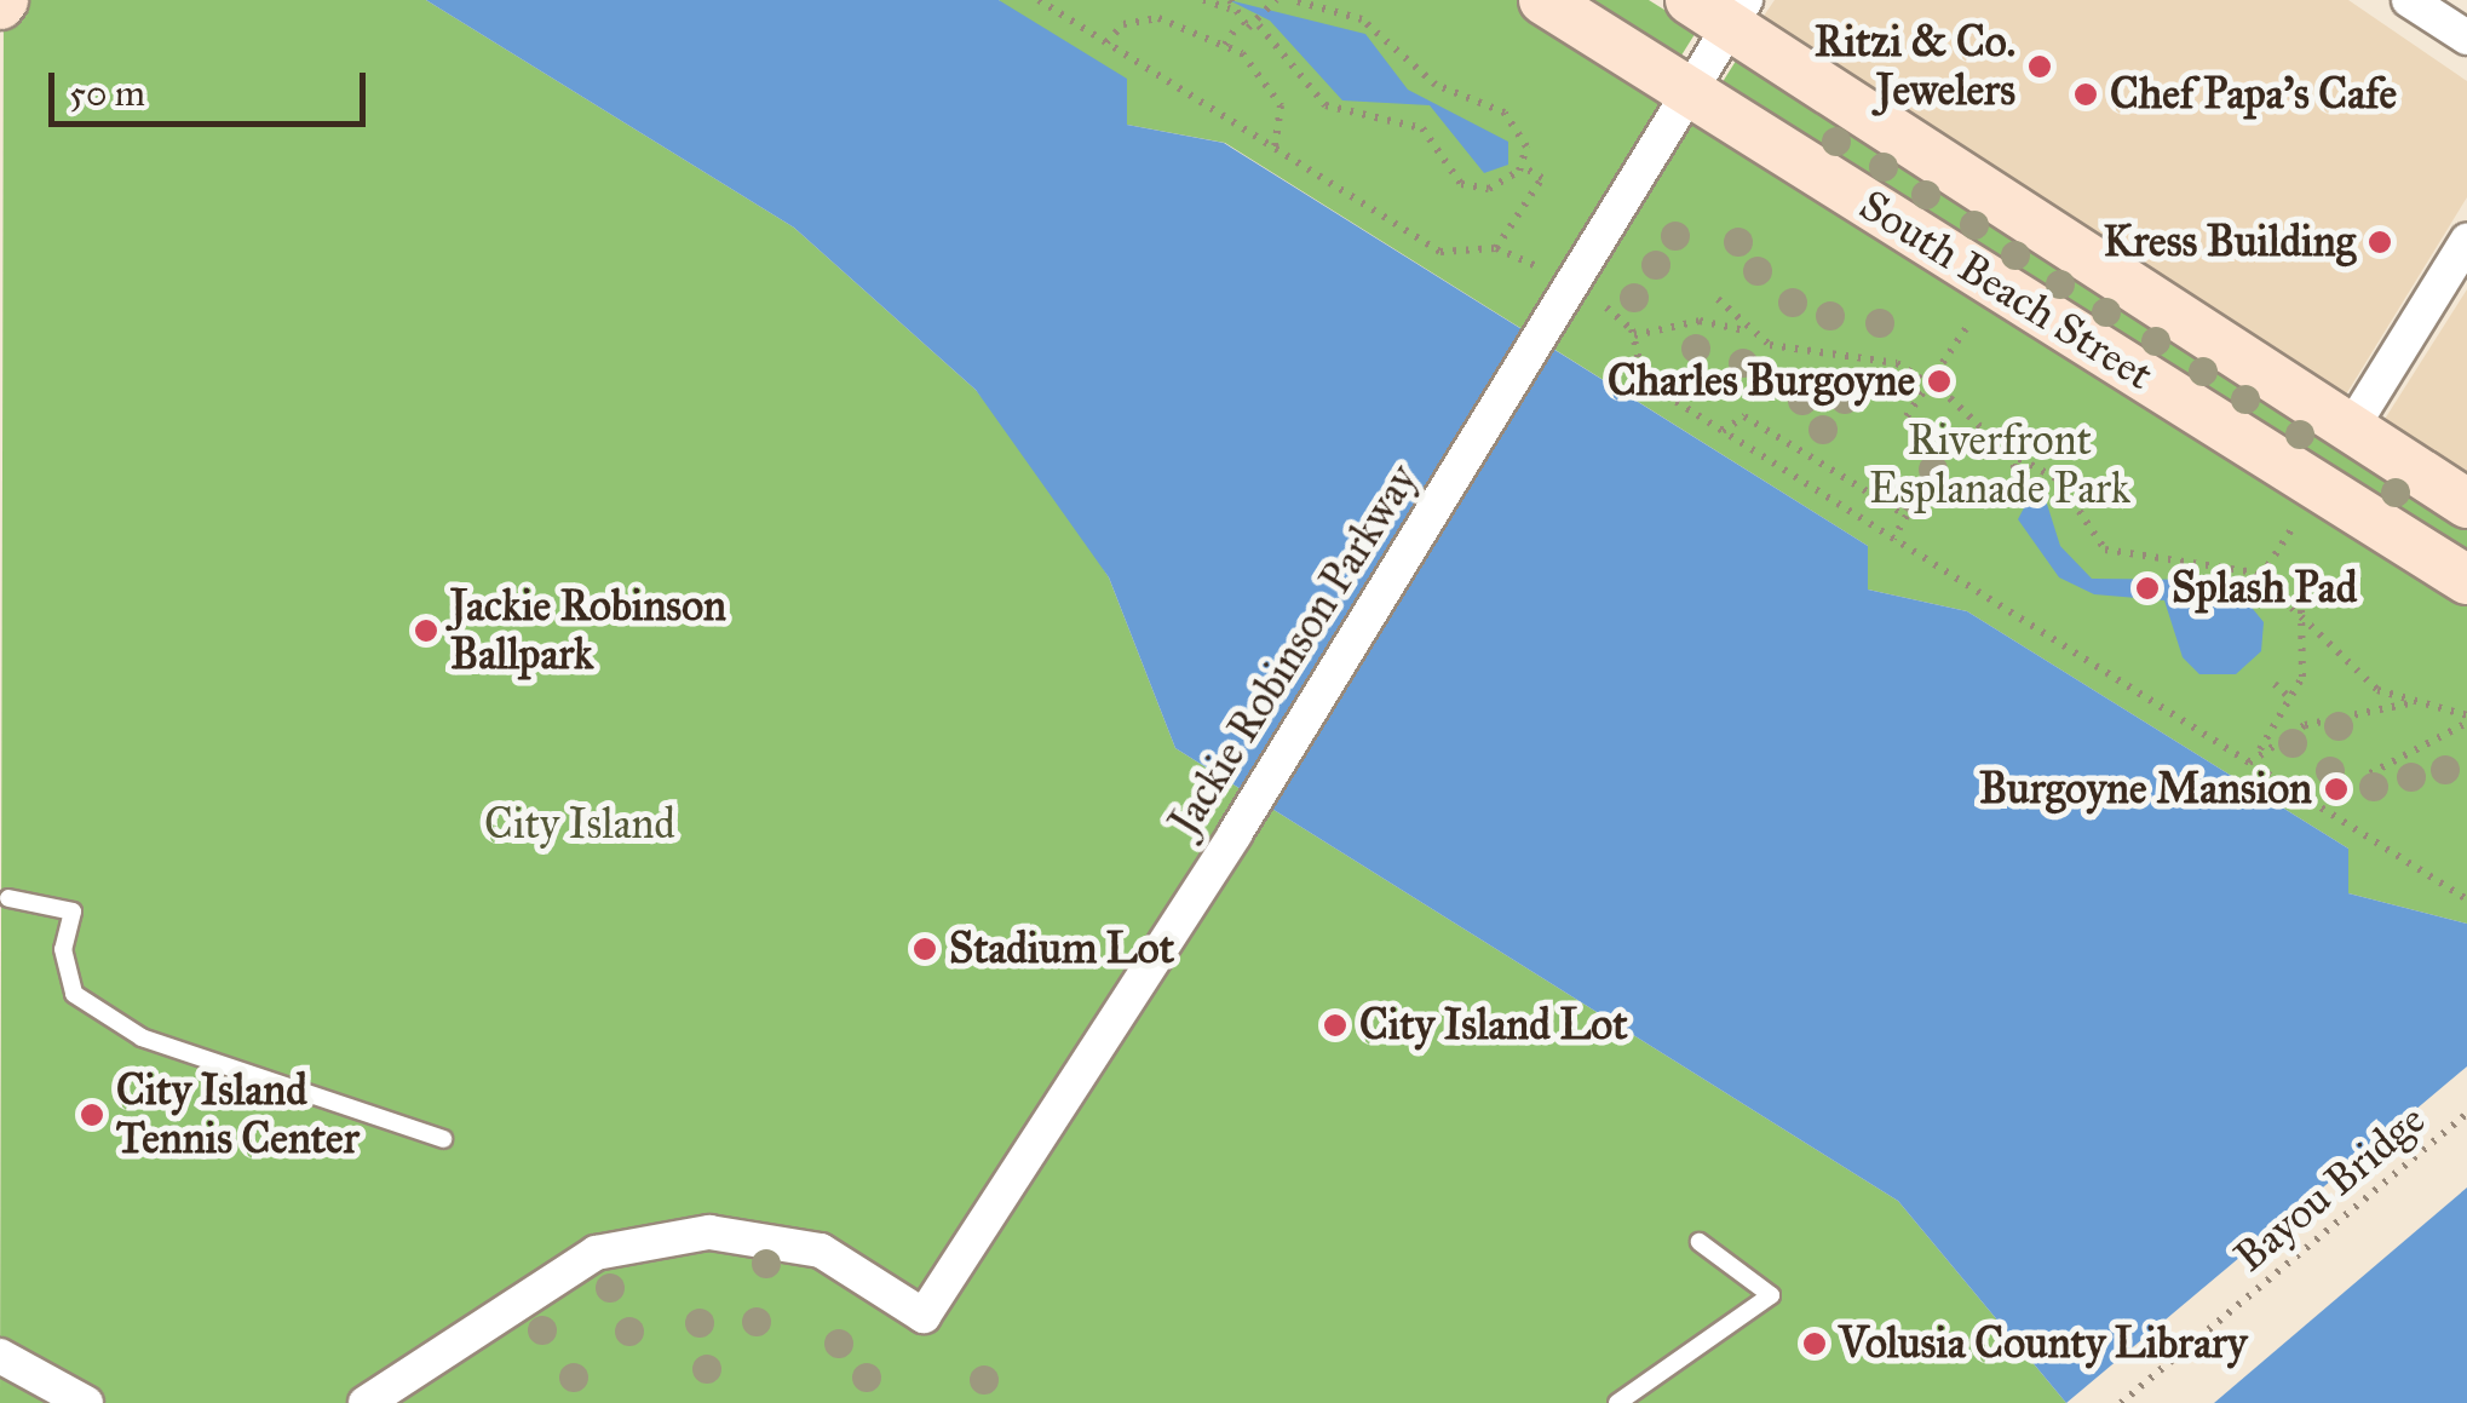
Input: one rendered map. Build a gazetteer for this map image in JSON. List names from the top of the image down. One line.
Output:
{"streets":{"street":["South Beach Street","Jackie Robinson Parkway"],"path":["Bayou Bridge"]},"crossings":[["South Beach Street","Jackie Robinson Parkway"]],"parks":["Riverfront Esplanade Park","City Island"],"places":["Ritzi & Co. Jewelers","Chef Papa's Cafe","Kress Building","Charles Burgoyne","Splash Pad","Jackie Robinson Ballpark","Burgoyne Mansion","Stadium Lot","City Island Lot","City Island Tennis Center","Volusia County Library"],"scale_bar":"50 m"}
